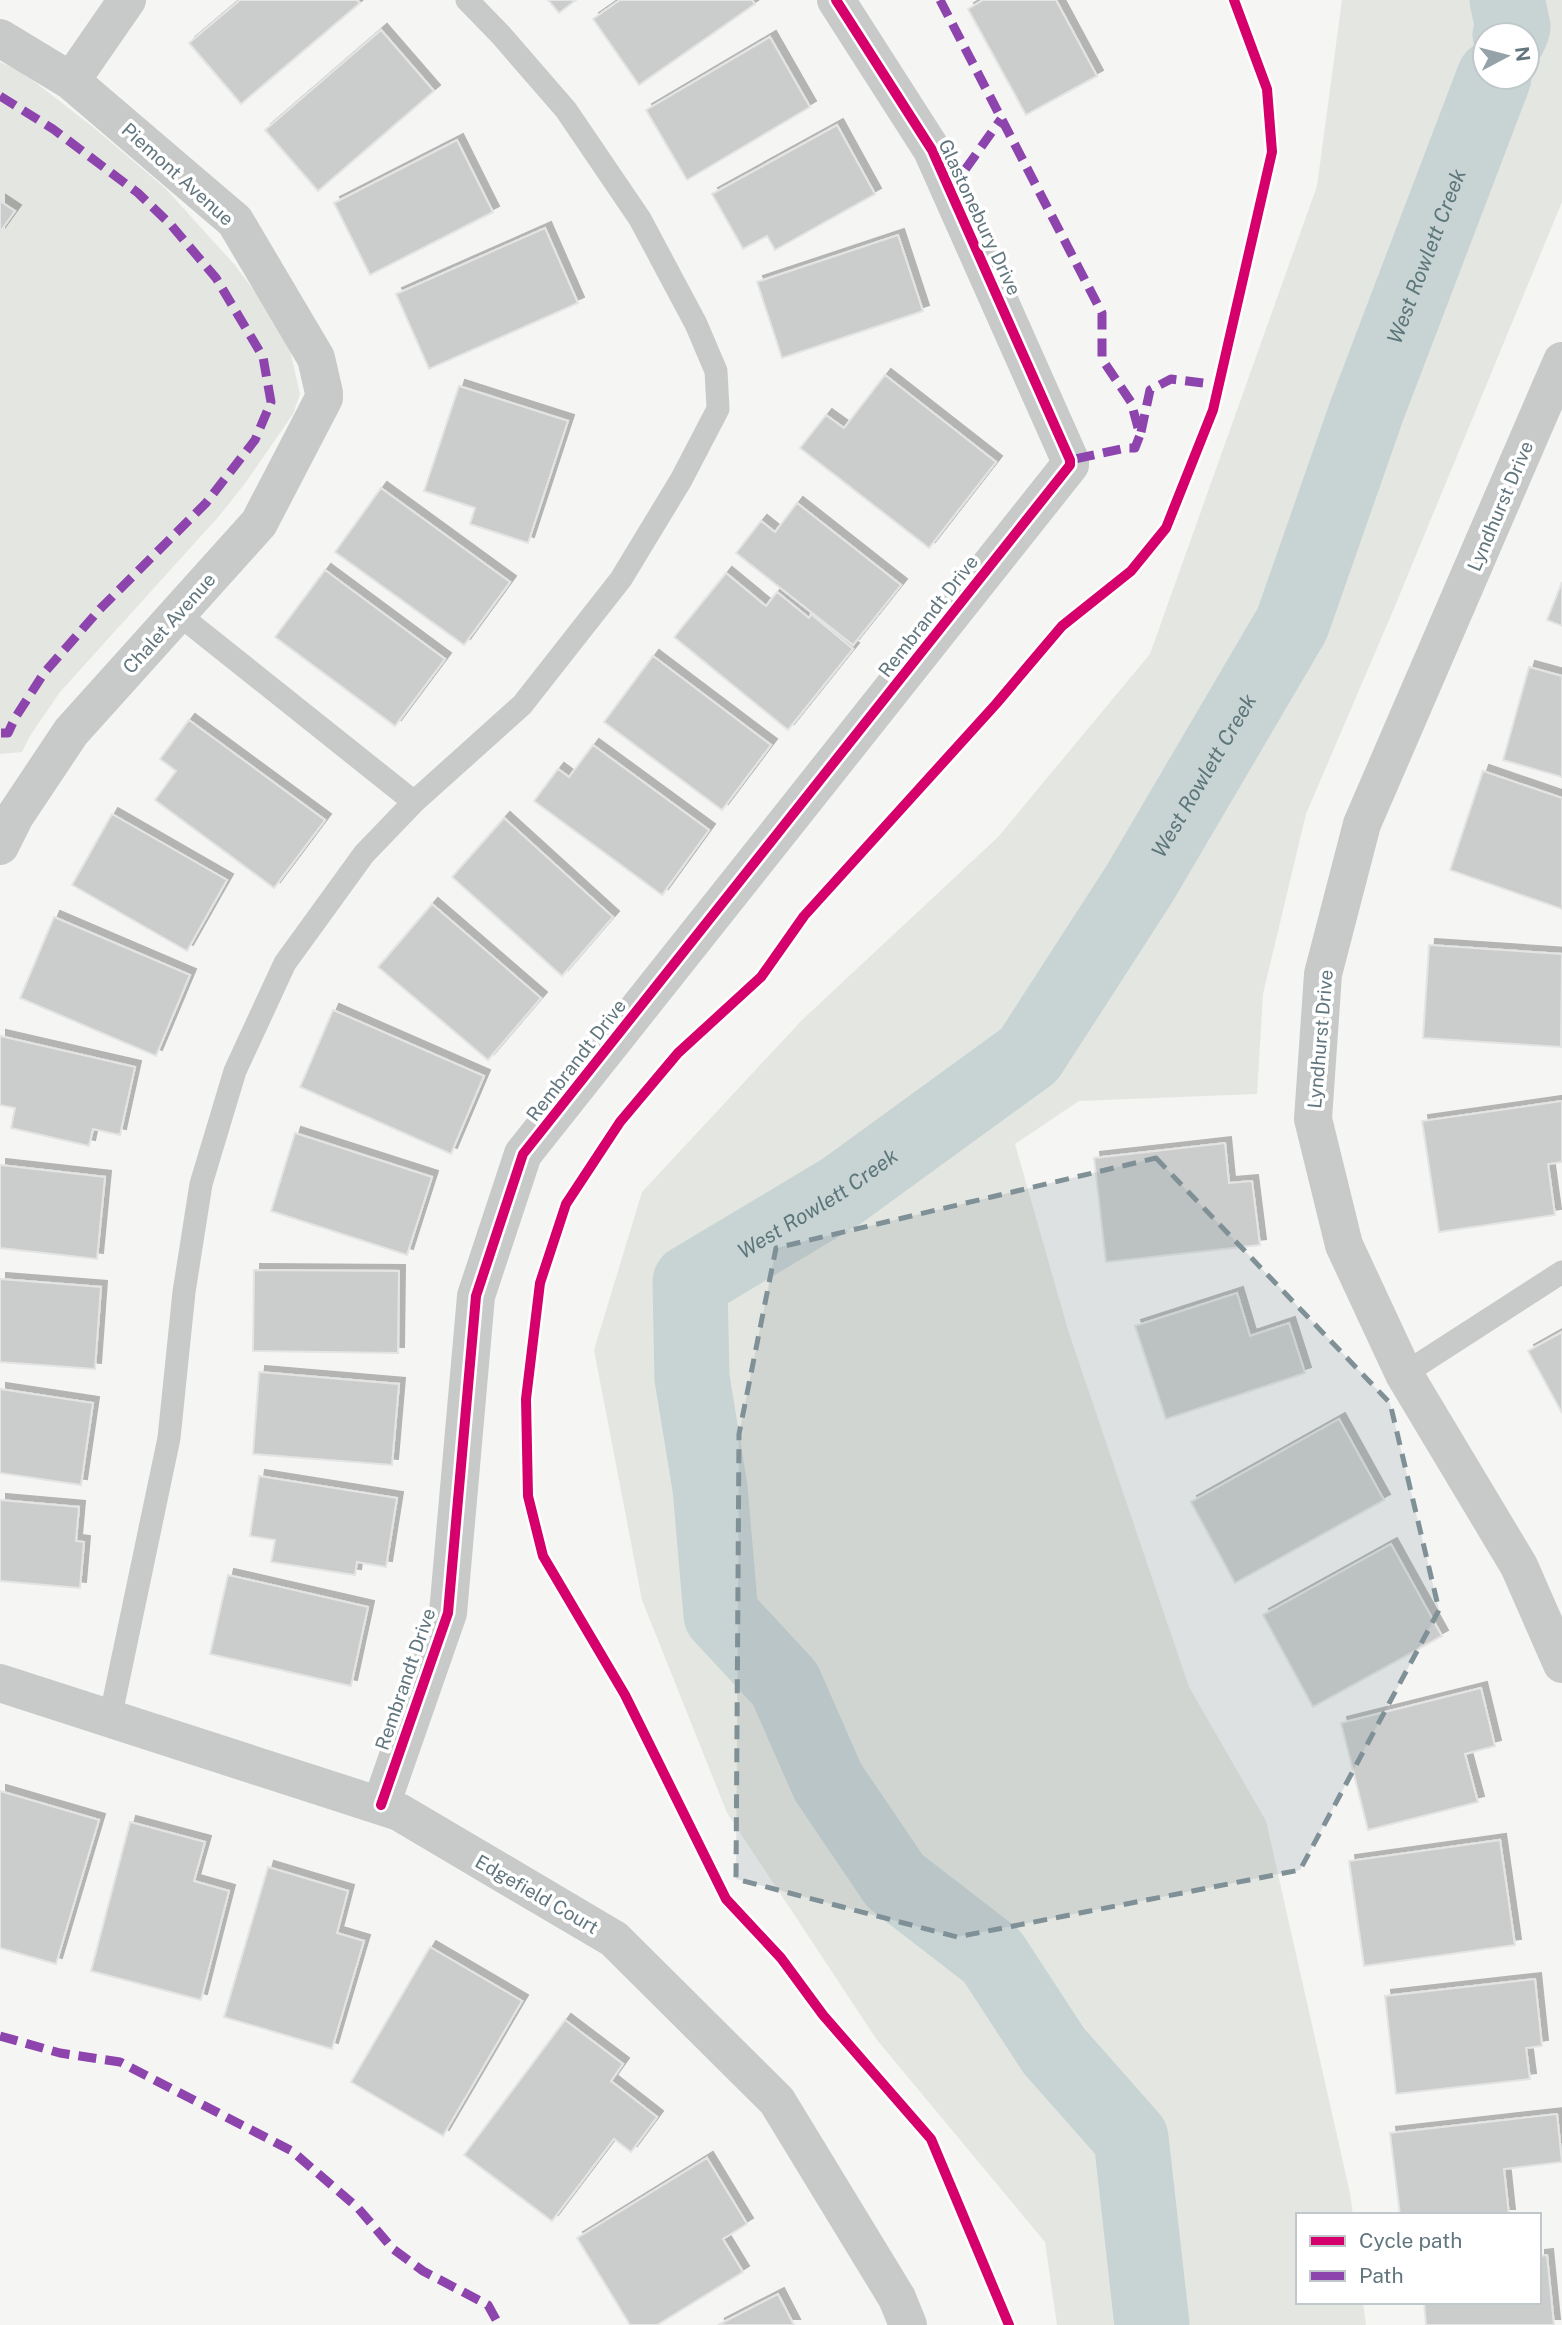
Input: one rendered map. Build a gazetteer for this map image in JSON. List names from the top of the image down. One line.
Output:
{"streets":{"street":["Piemont Avenue","Glastonebury Drive","Lyndhurst Drive","Rembrandt Drive","Chalet Avenue","Edgefield Court"]},"crossings":[["Piemont Avenue","Chalet Avenue"],["Glastonebury Drive","Rembrandt Drive"],["Rembrandt Drive","Edgefield Court"]],"water":["West Rowlett Creek"],"legend":["Cycle path","Path"],"north":"right"}
